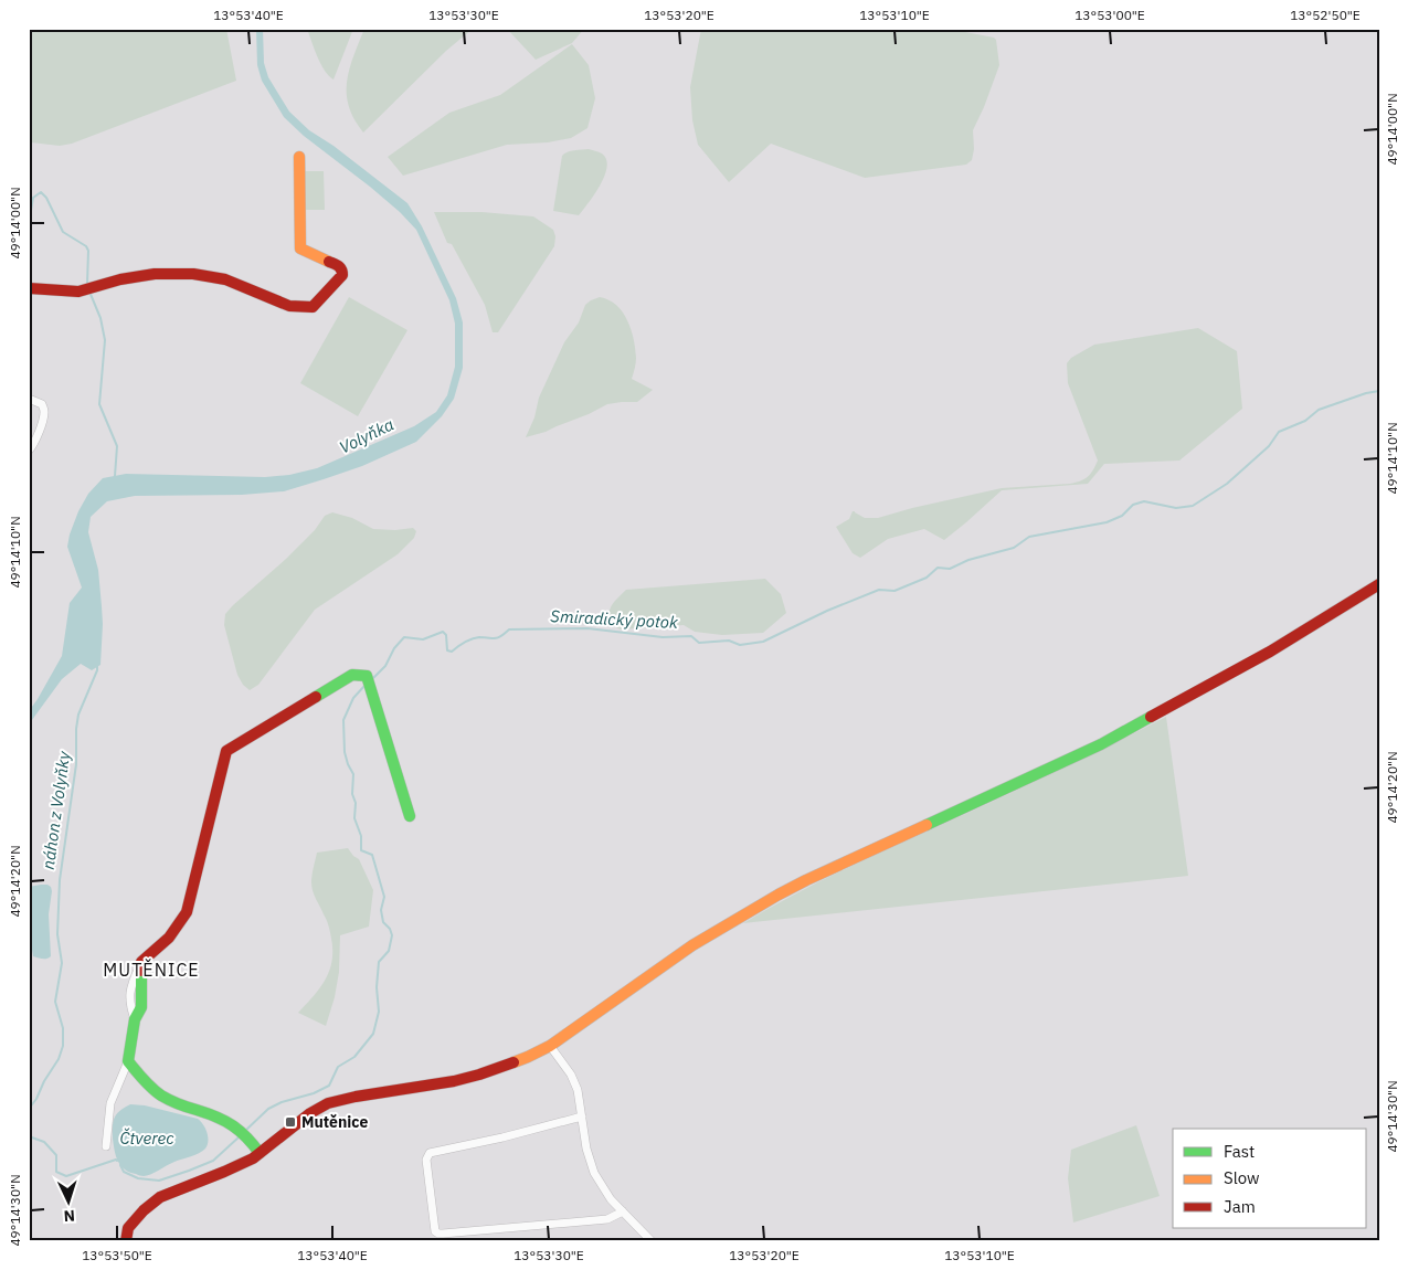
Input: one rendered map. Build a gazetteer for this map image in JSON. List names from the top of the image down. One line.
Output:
{"districts":["MUTĚNICE"],"water":["Volyňka","Smiradický potok","náhon z Volyňky","Čtverec"],"places":{"transit":["Mutěnice"]},"legend":["Fast","Slow","Jam"],"north":"bottom","coordinates":["13°53'40\"E","13°53'30\"E","13°53'20\"E","13°53'10\"E","13°53'00\"E","13°52'50\"E","49°14'00\"N","49°14'10\"N","49°14'20\"N","49°14'30\"N","13°53'50\"E"]}
